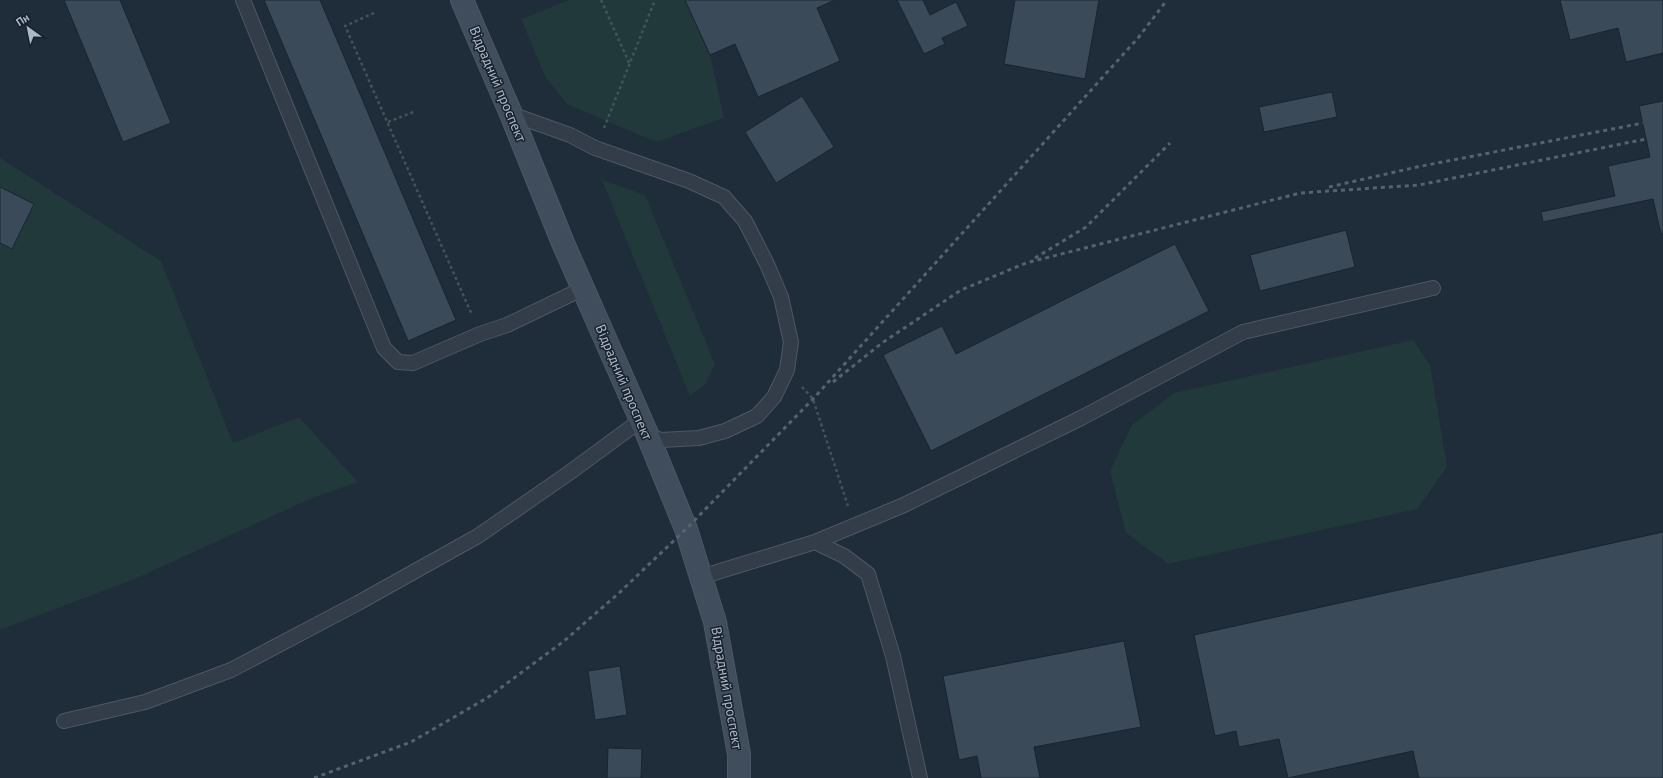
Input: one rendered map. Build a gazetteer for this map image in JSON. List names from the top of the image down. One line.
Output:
{"streets":{"main road":["Відрадний проспект"]},"north":"top left"}
